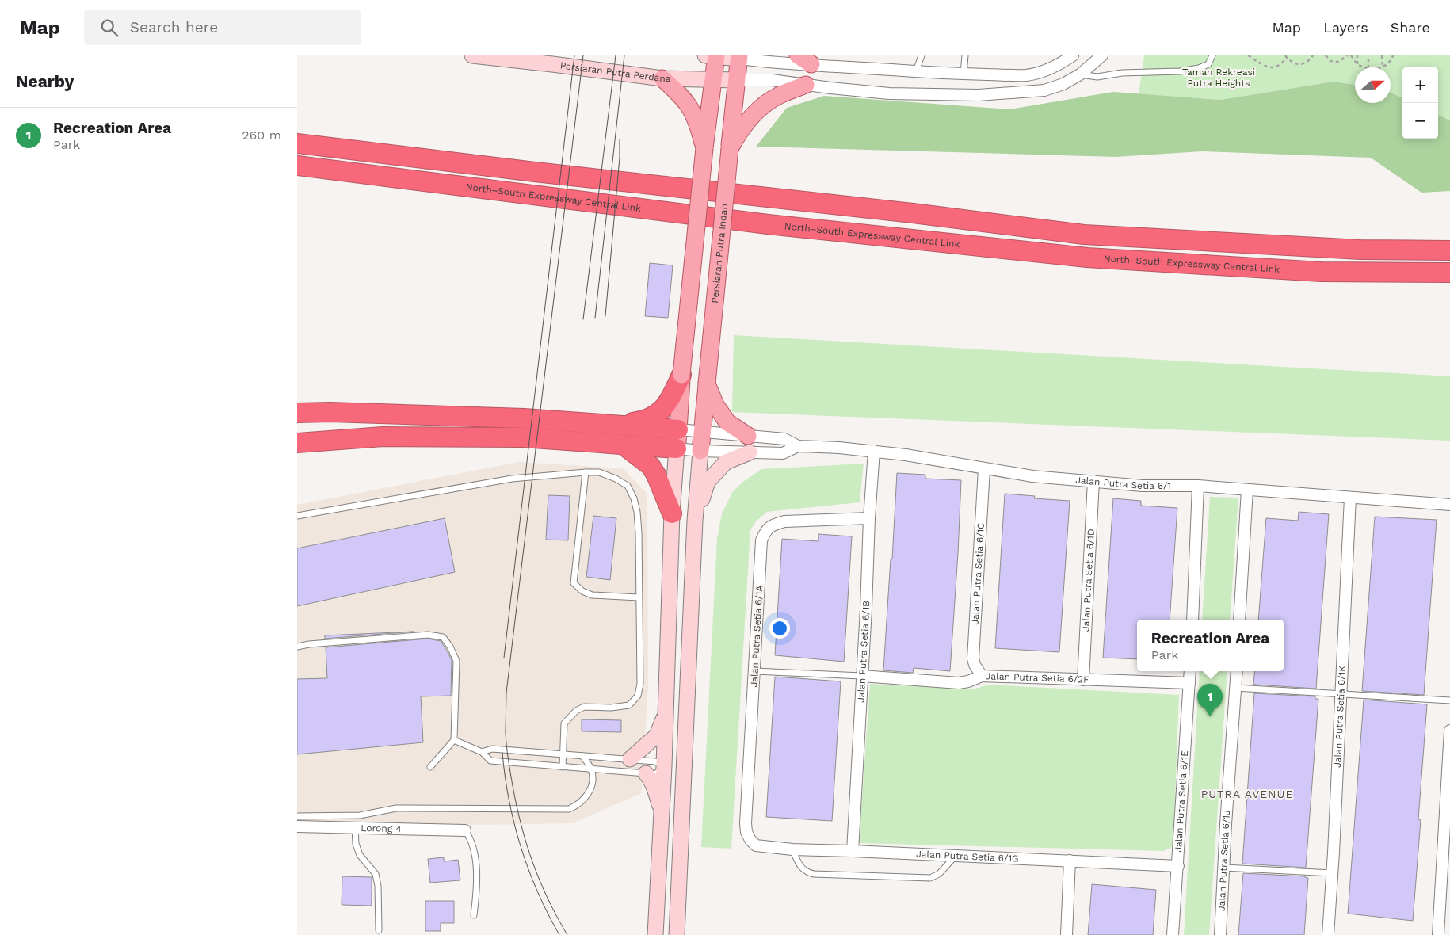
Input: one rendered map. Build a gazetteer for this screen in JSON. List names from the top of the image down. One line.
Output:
{"streets":{"highway":["North–South Expressway Central Link"],"main road":["Persiaran Putra Perdana","Persiaran Putra Indah"],"street":["Jalan Putra Setia 6/1","Jalan Putra Setia 6/1C","Jalan Putra Setia 6/1D","Jalan Putra Setia 6/1A","Jalan Putra Setia 6/1B","Jalan Putra Setia 6/2F","Jalan Putra Setia 6/1K","Jalan Putra Setia 6/1E","Lorong 4","Jalan Putra Setia 6/1G","Jalan Putra Setia 6/1J"]},"crossings":[["Persiaran Putra Perdana","Persiaran Putra Indah"],["Jalan Putra Setia 6/1","Jalan Putra Setia 6/1C"],["Jalan Putra Setia 6/1","Jalan Putra Setia 6/1D"],["Jalan Putra Setia 6/1","Jalan Putra Setia 6/1B"],["Jalan Putra Setia 6/1","Jalan Putra Setia 6/1K"],["Jalan Putra Setia 6/1C","Jalan Putra Setia 6/2F"],["Jalan Putra Setia 6/1D","Jalan Putra Setia 6/2F"],["Jalan Putra Setia 6/1A","Jalan Putra Setia 6/1B"],["Jalan Putra Setia 6/1A","Jalan Putra Setia 6/1G"],["Jalan Putra Setia 6/1B","Jalan Putra Setia 6/2F"],["Jalan Putra Setia 6/1B","Jalan Putra Setia 6/1G"],["Jalan Putra Setia 6/2F","Jalan Putra Setia 6/1E"],["Jalan Putra Setia 6/1E","Jalan Putra Setia 6/1G"]],"districts":["PUTRA AVENUE"],"parks":["Taman Rekreasi Putra Heights"],"north":"right","page":{"header":"Map","search":"Search here","nav":["Map","Layers","Share"],"heading":"Nearby","map_buttons":["+","−"],"list":[{"mark":"1","name":"Recreation Area","note":"Park","value":"260 m"}],"popup":["Recreation Area","Park"],"pins":"1"}}
